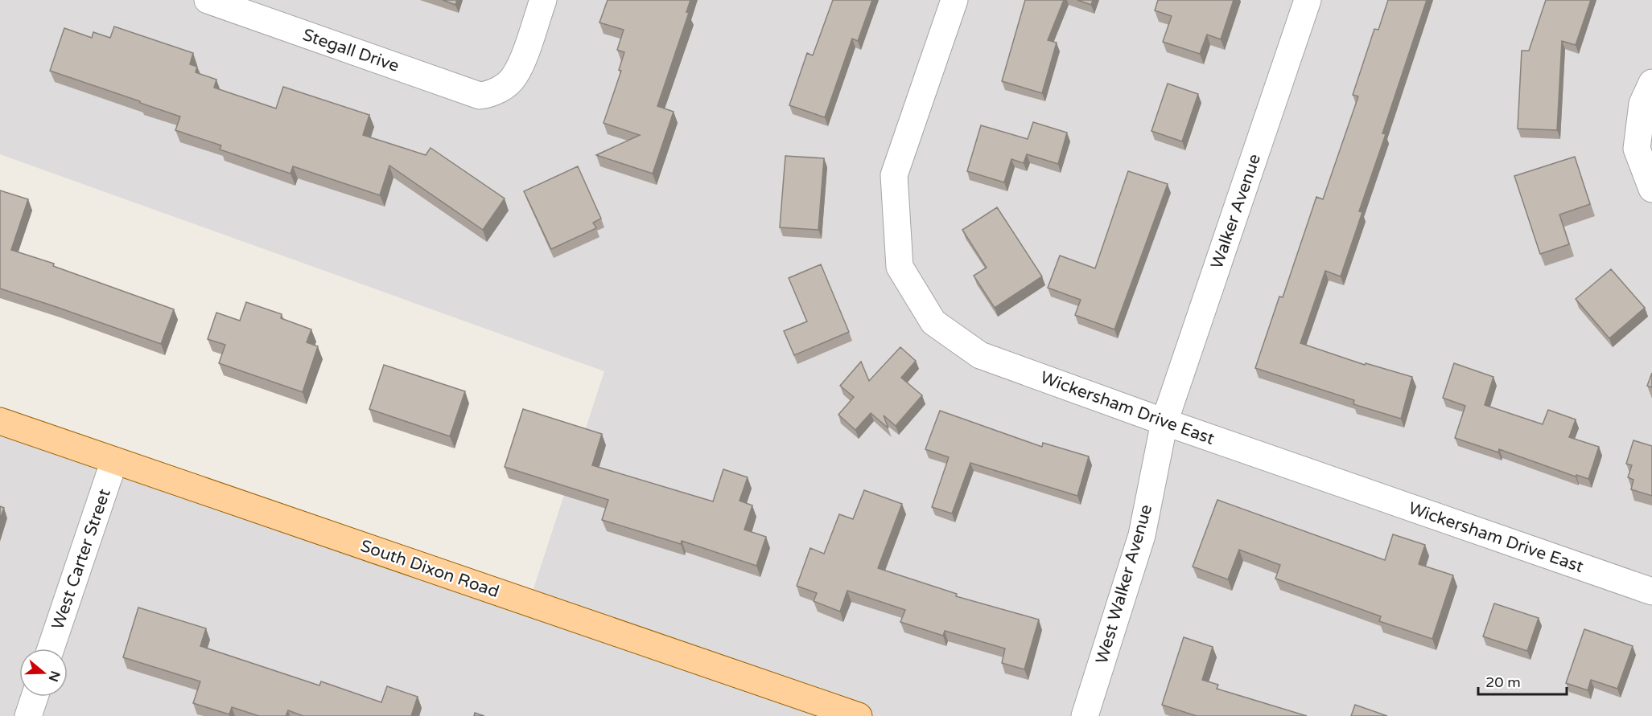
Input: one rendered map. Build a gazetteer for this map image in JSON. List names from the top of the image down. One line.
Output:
{"streets":{"main road":["South Dixon Road"],"street":["Stegall Drive","Walker Avenue","Wickersham Drive East","West Carter Street","West Walker Avenue"]},"crossings":[["Walker Avenue","Wickersham Drive East"],["Walker Avenue","West Walker Avenue"],["Wickersham Drive East","West Walker Avenue"],["West Carter Street","South Dixon Road"]],"scale_bar":"20 m","north":"right"}
